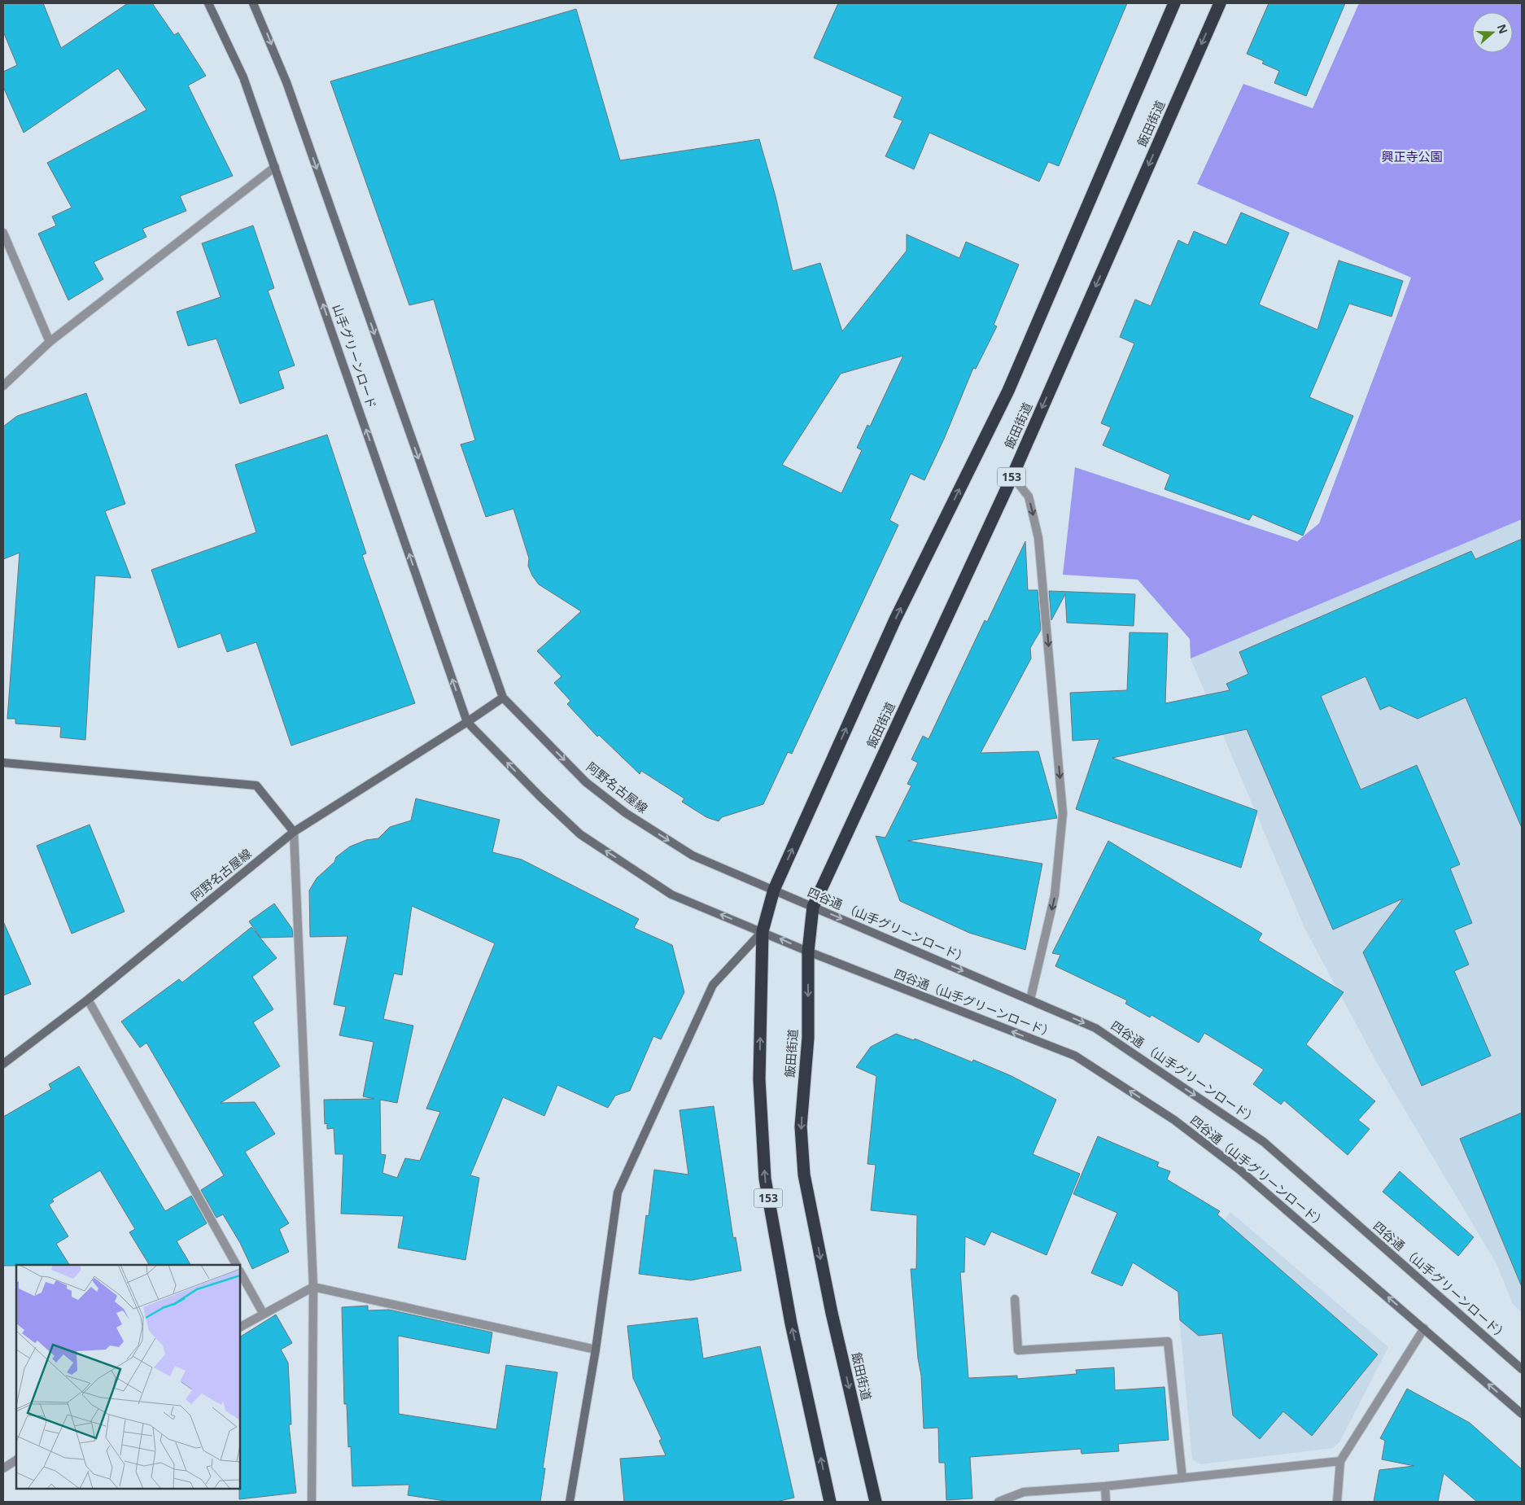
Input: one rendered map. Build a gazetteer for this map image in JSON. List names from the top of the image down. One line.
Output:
{"streets":{"highway":["飯田街道","153"],"street":["山手グリーンロード","阿野名古屋線","四谷通 （山手グリーンロード）","四谷通（山手グリーンロード）"]},"crossings":[["飯田街道","阿野名古屋線"],["飯田街道","四谷通 （山手グリーンロード）"],["飯田街道","四谷通（山手グリーンロード）"],["山手グリーンロード","阿野名古屋線"],["阿野名古屋線","四谷通 （山手グリーンロード）"]],"one_way":["四谷通 （山手グリーンロード）","四谷通（山手グリーンロード）"],"parks":["興正寺公園"],"north":"right"}
